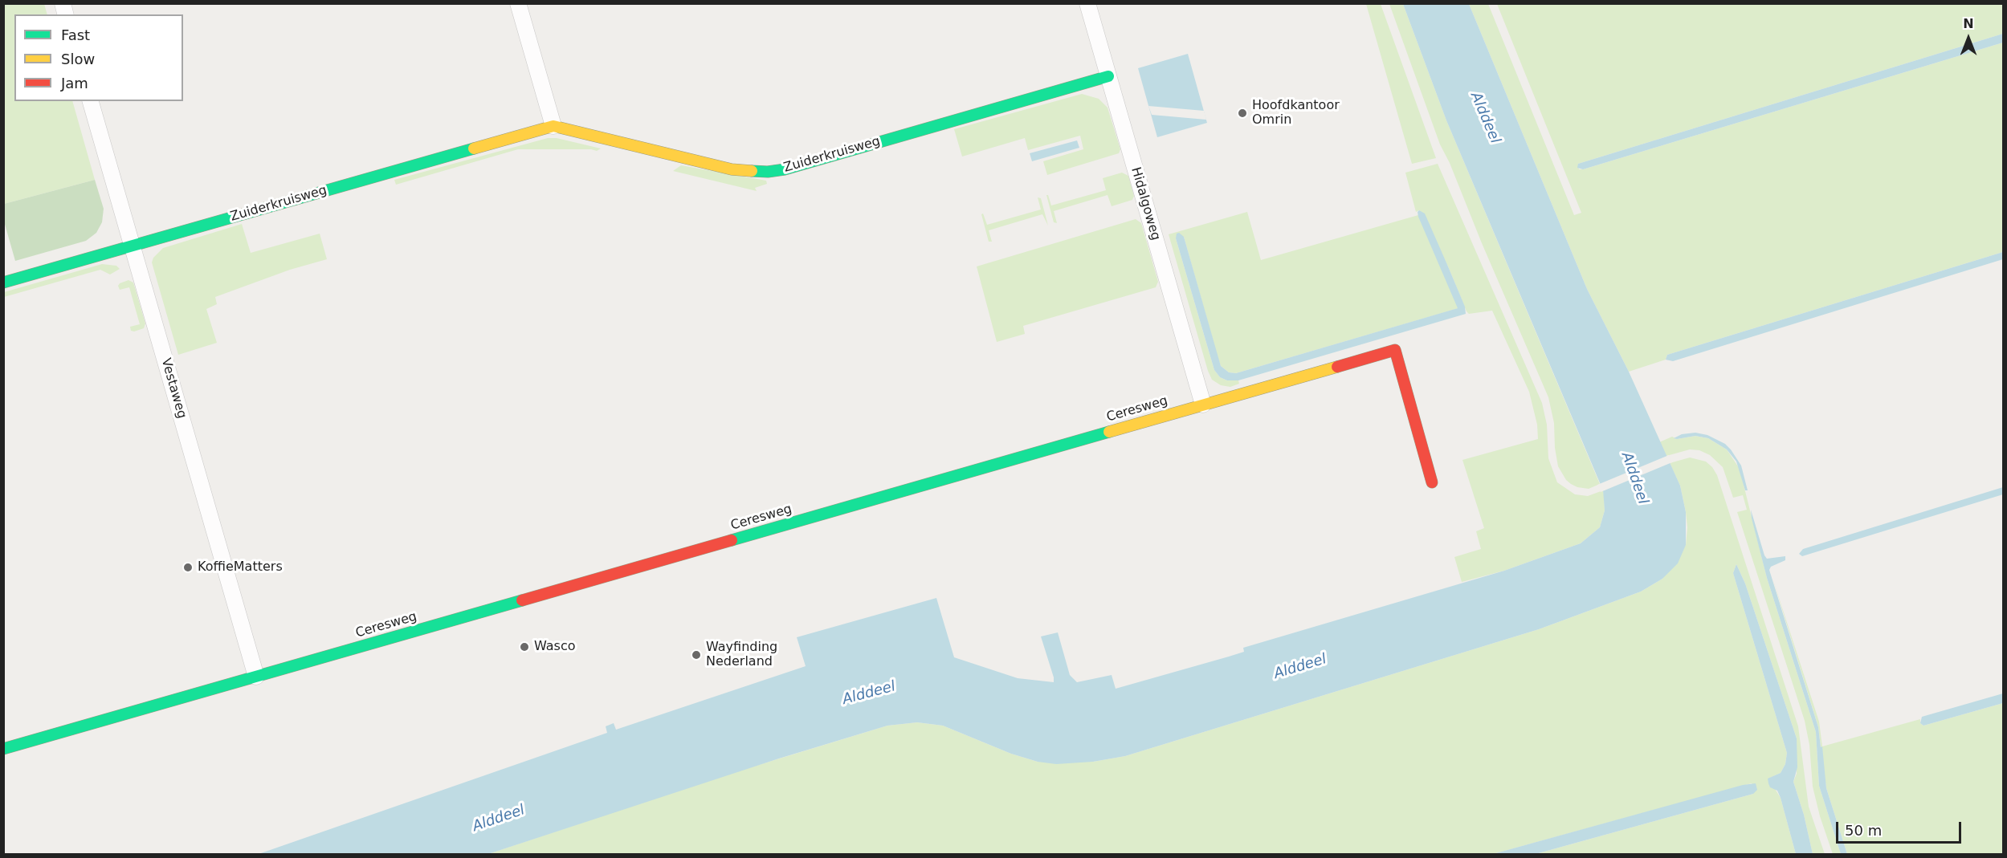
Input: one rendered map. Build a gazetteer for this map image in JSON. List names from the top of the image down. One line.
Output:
{"streets":{"street":["Zuiderkruisweg","Hidalgoweg","Vestaweg","Ceresweg"]},"crossings":[["Zuiderkruisweg","Hidalgoweg"],["Zuiderkruisweg","Vestaweg"],["Hidalgoweg","Ceresweg"],["Vestaweg","Ceresweg"]],"water":["Alddeel"],"places":["Hoofdkantoor Omrin","KoffieMatters","Wasco","Wayfinding Nederland"],"legend":["Fast","Slow","Jam"],"scale_bar":"50 m","north":"top"}
